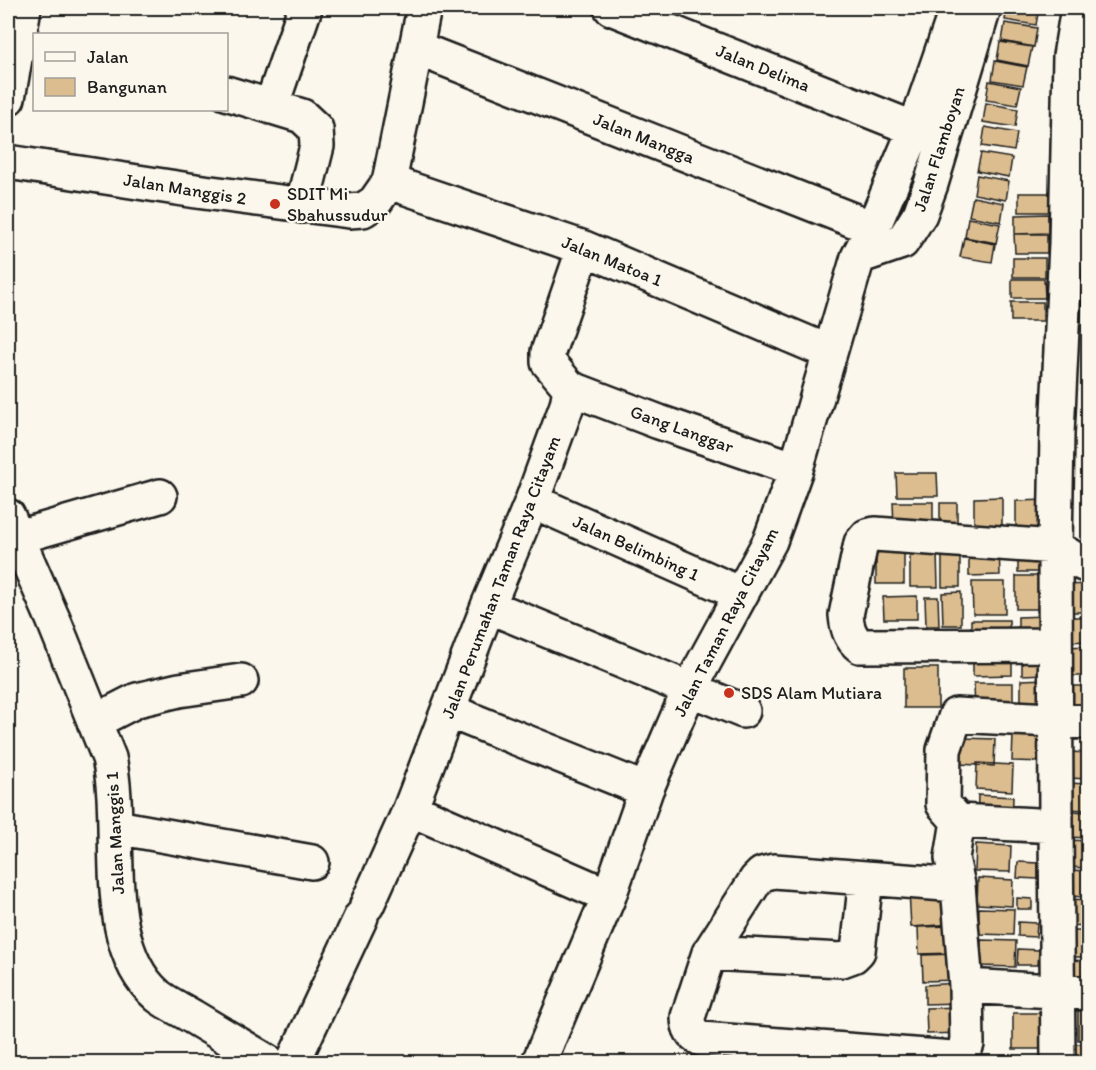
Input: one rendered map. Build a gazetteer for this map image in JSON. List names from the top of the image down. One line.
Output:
{"streets":{"street":["Jalan Delima","Jalan Mangga","Jalan Flamboyan","Jalan Manggis 2","Jalan Matoa 1","Gang Langgar","Jalan Belimbing 1","Jalan Perumahan Taman Raya Citayam","Jalan Taman Raya Citayam","Jalan Manggis 1"]},"crossings":[["Jalan Delima","Jalan Taman Raya Citayam"],["Jalan Mangga","Jalan Flamboyan"],["Jalan Mangga","Jalan Manggis 2"],["Jalan Mangga","Jalan Taman Raya Citayam"],["Jalan Flamboyan","Jalan Taman Raya Citayam"],["Jalan Manggis 2","Jalan Matoa 1"],["Jalan Matoa 1","Jalan Taman Raya Citayam"],["Gang Langgar","Jalan Perumahan Taman Raya Citayam"],["Gang Langgar","Jalan Taman Raya Citayam"],["Jalan Belimbing 1","Jalan Perumahan Taman Raya Citayam"],["Jalan Belimbing 1","Jalan Taman Raya Citayam"]],"places":["SDIT Mi Sbahussudur","SDS Alam Mutiara"],"legend":["Jalan","Bangunan"]}
